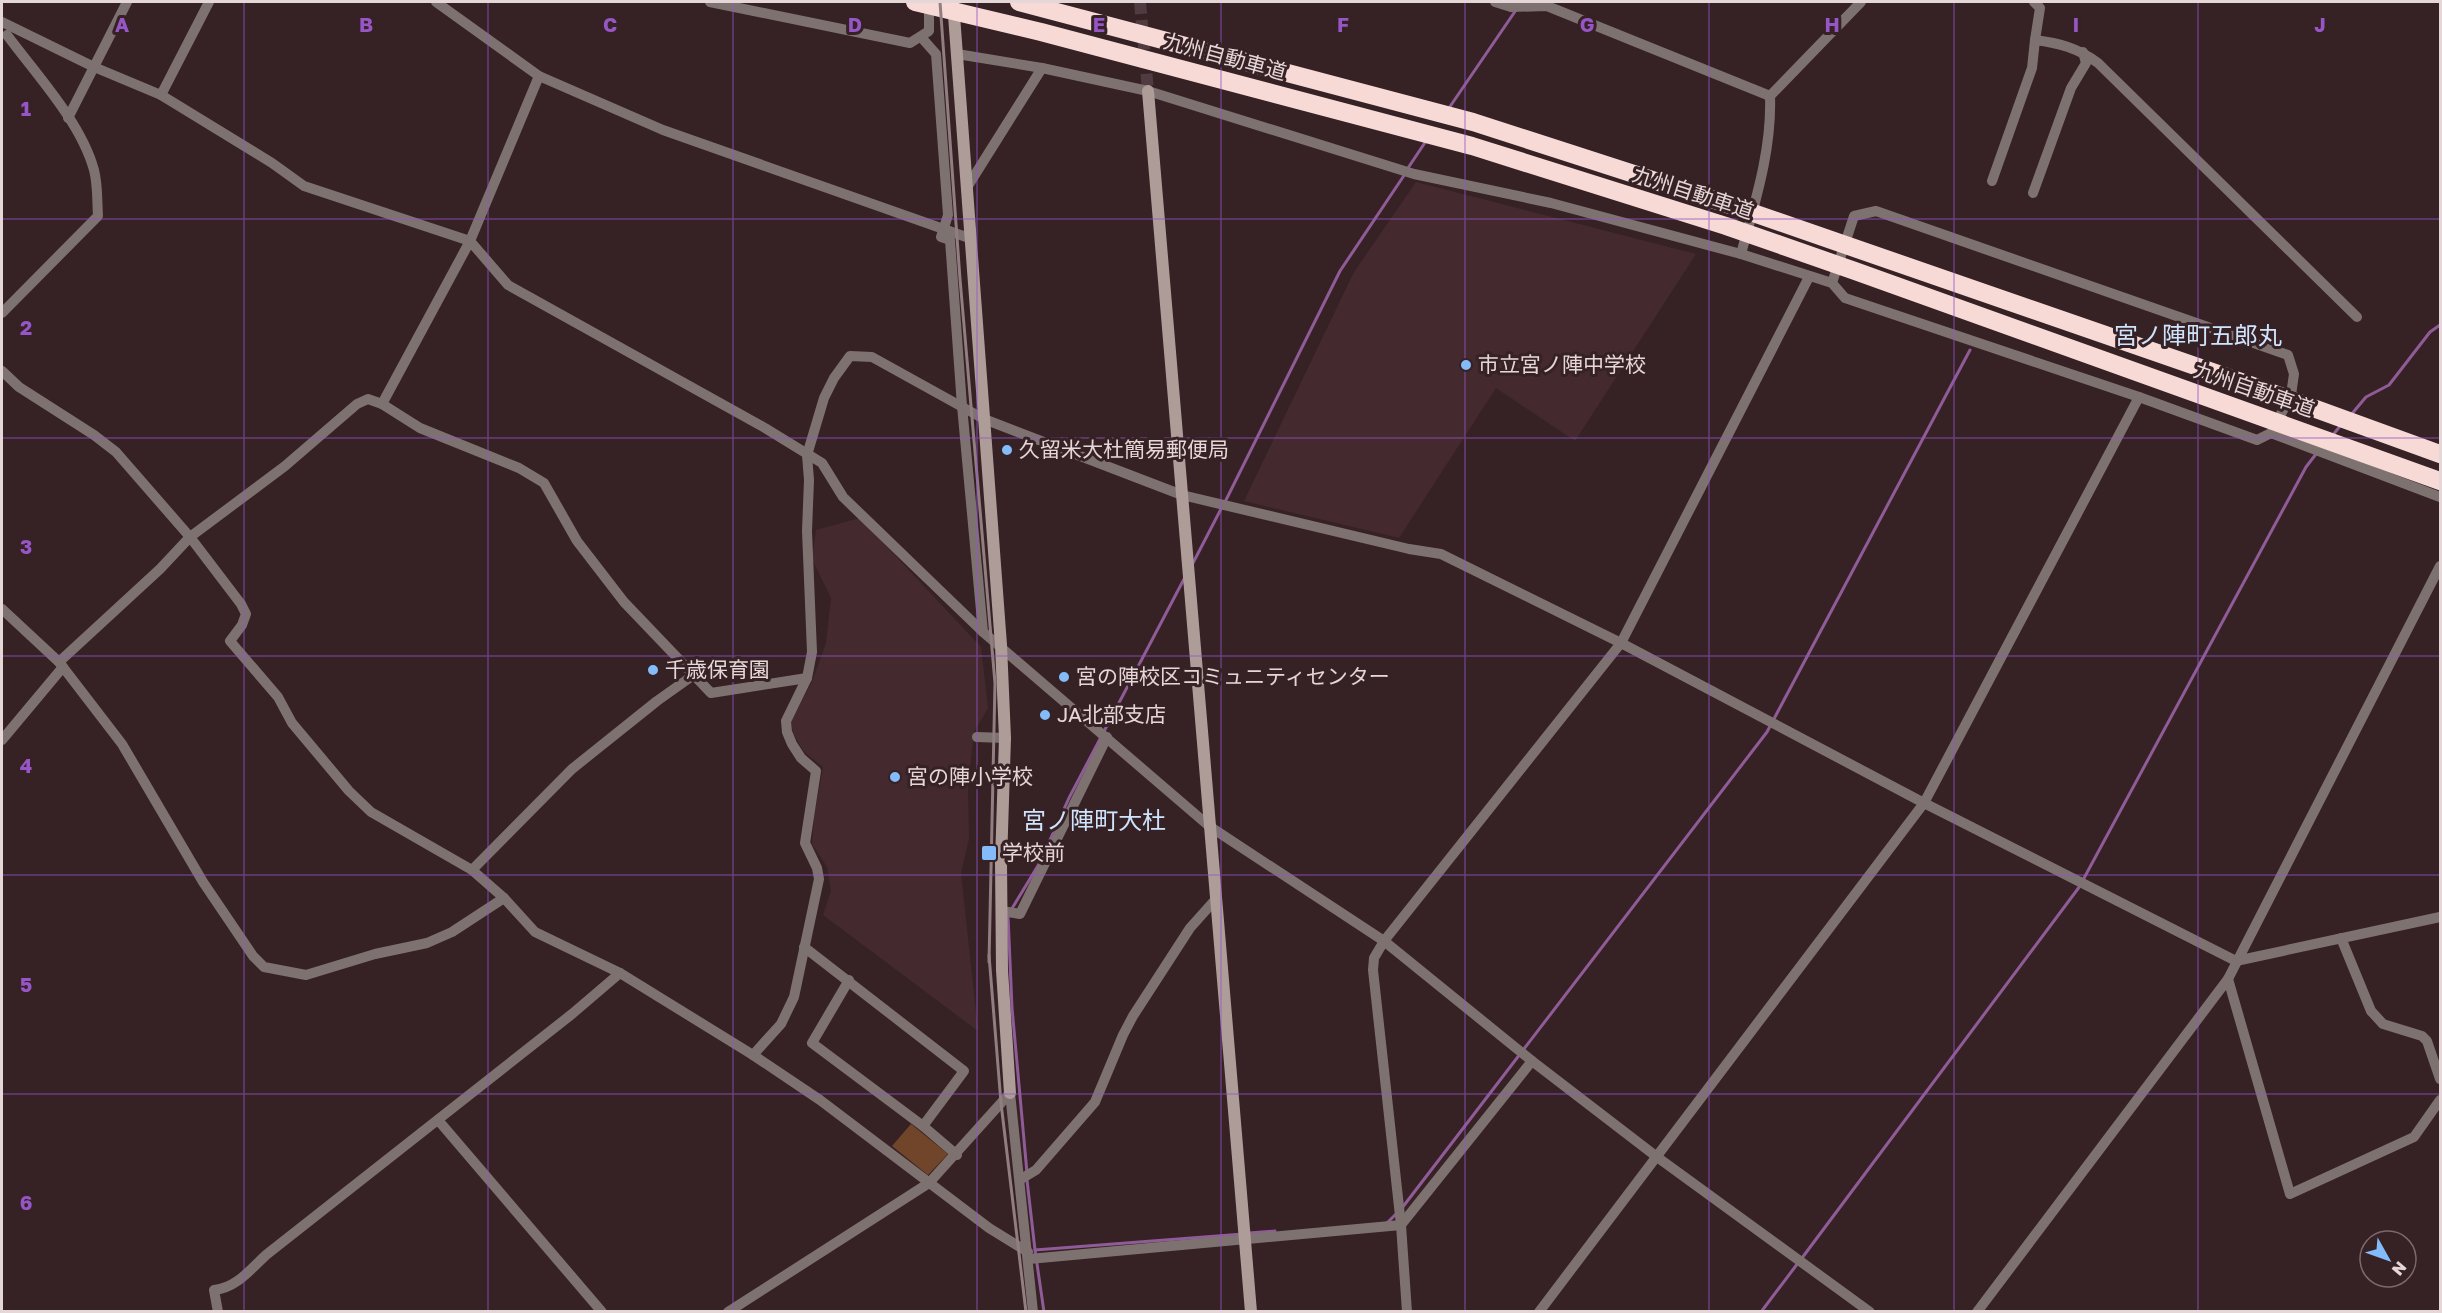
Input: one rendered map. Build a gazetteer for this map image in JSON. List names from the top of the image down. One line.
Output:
{"streets":{"highway":["九州自動車道"]},"districts":["宮ノ陣町五郎丸","宮ノ陣町大杜"],"places":{"other":["市立宮ノ陣中学校","久留米大杜簡易郵便局","千歳保育園","宮の陣校区コミュニティセンター","JA北部支店","宮の陣小学校"],"transit":["学校前"]},"north":"bottom right","grid":{"columns":["A","B","C","D","E","F","G","H","I","J"],"rows":["1","2","3","4","5","6"]}}
